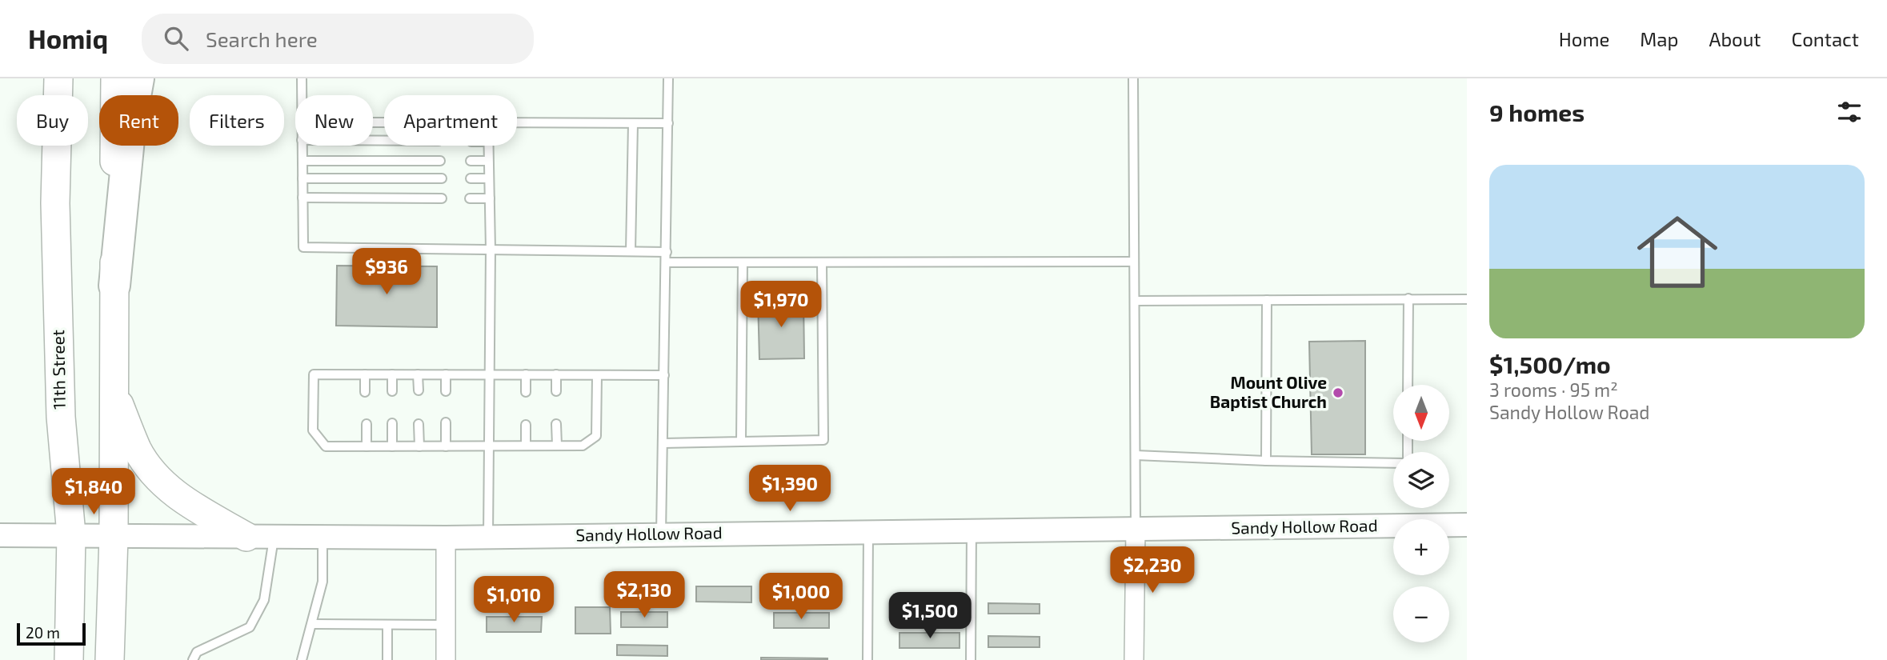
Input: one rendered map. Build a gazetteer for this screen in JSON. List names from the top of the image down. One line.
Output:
{"streets":{"main road":["11th Street"],"street":["Sandy Hollow Road"]},"crossings":[["11th Street","Sandy Hollow Road"]],"places":["Mount Olive Baptist Church"],"scale_bar":"20 m","north":"bottom","page":{"header":"Homiq","search":"Search here","nav":["Home","Map","About","Contact"],"heading":"9 homes","chip":["Buy","Rent","Filters","New","Apartment"],"list":[{"name":"$1,500/mo","note":"3 rooms · 95 m² · Sandy Hollow Road"}],"price":["$936","$1,970","$1,390","$1,840","$2,230","$2,130","$1,000","$1,010","$1,500"],"map_buttons":["+","−"],"scale":"20 m"}}
